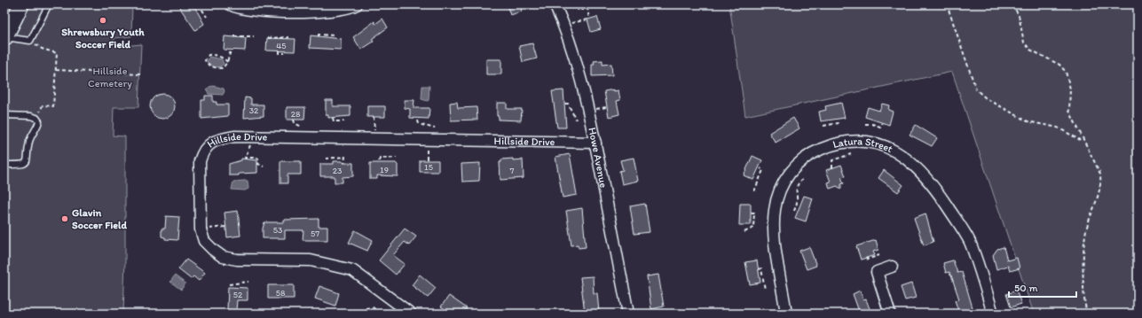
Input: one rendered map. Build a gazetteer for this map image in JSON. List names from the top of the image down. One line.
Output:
{"streets":{"street":["Hillside Drive","Latura Street","Howe Avenue"]},"crossings":[["Hillside Drive","Howe Avenue"]],"parks":["Hillside Cemetery"],"places":["Shrewsbury Youth Soccer Field","Glavin Soccer Field"],"house_numbers":["45","32","28","15","19","23","7","53","57","58","52"],"scale_bar":"50 m"}
